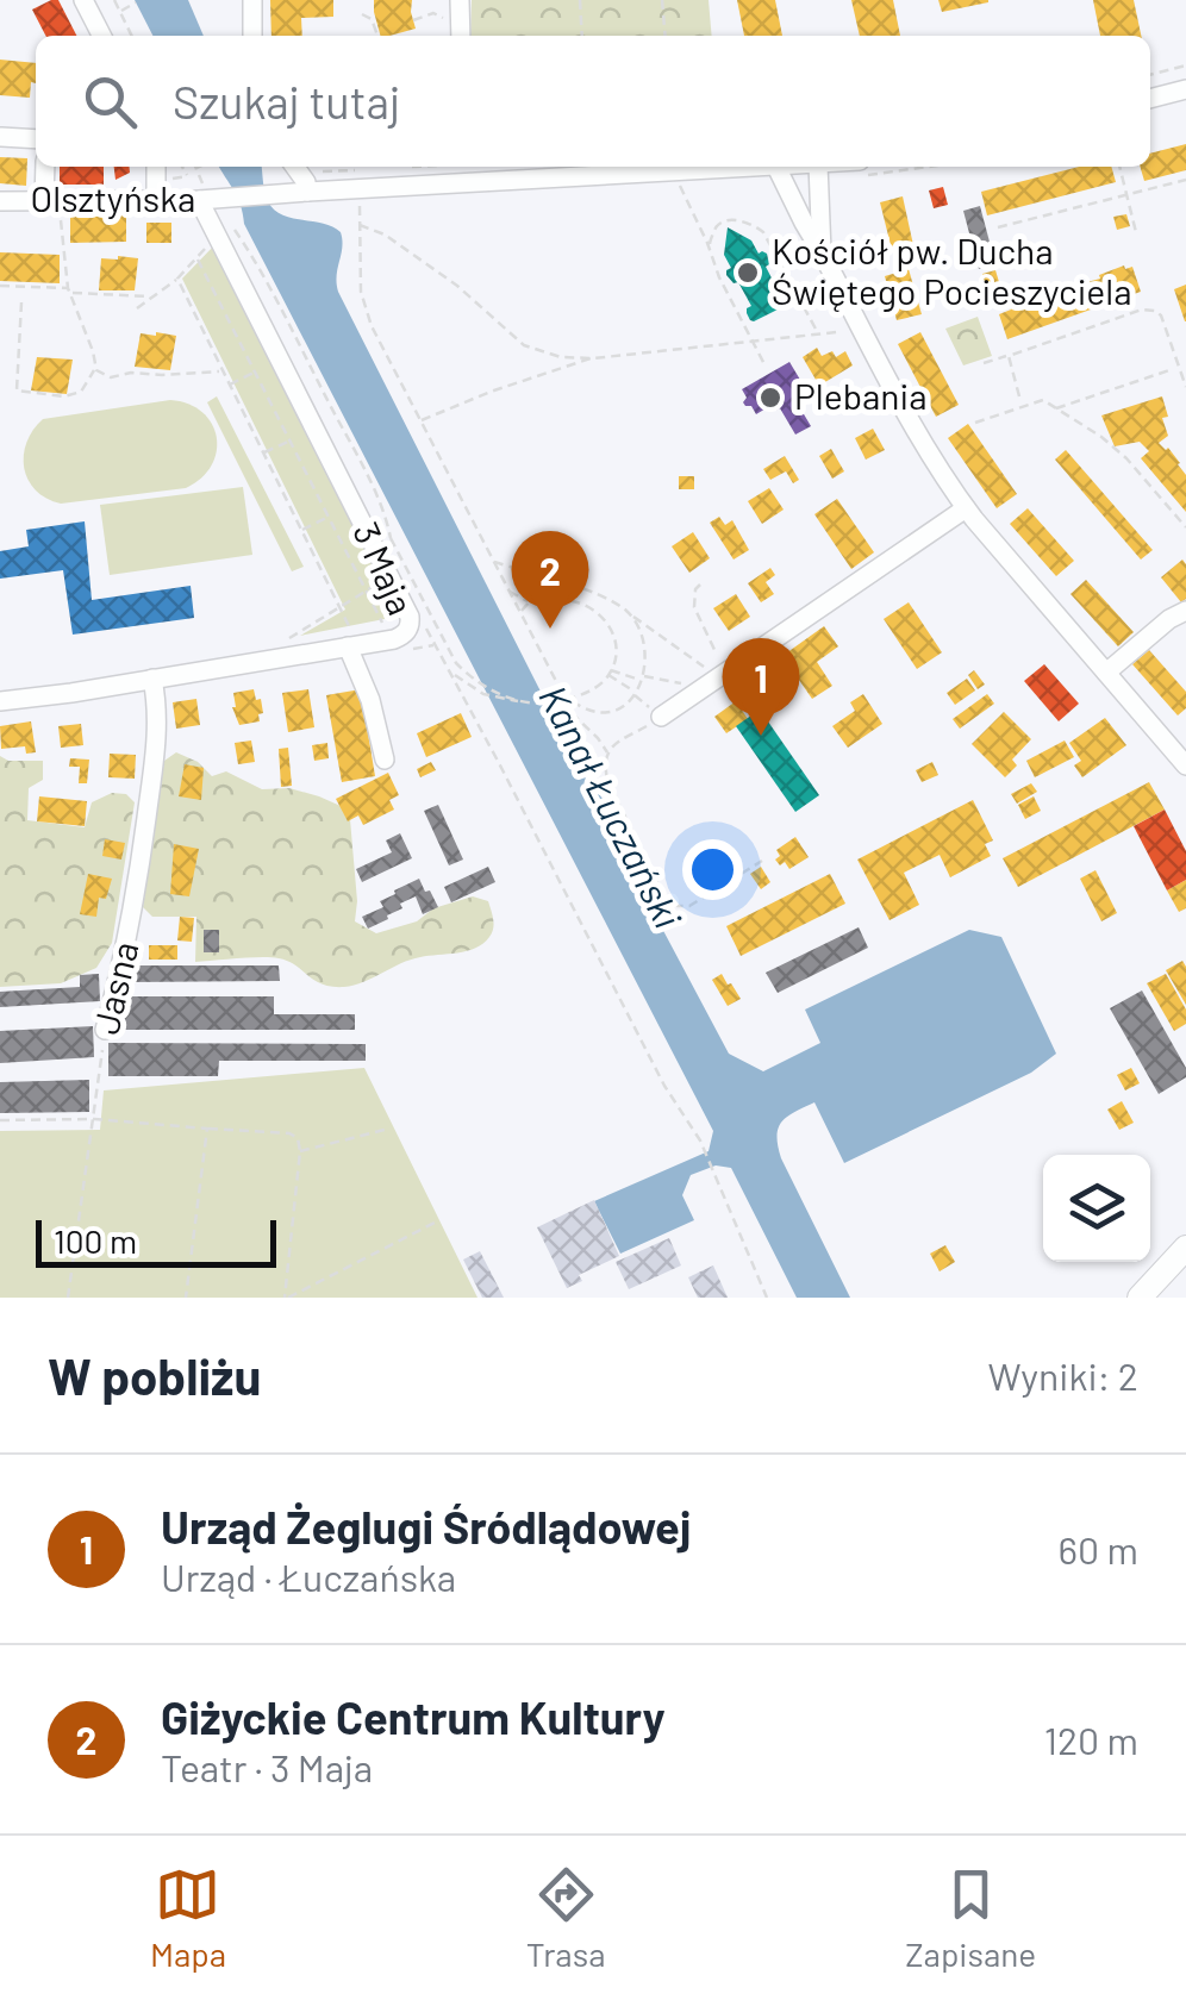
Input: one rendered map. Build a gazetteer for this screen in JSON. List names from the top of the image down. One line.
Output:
{"streets":{"street":["Olsztyńska","3 Maja","Jasna"]},"crossings":[["Olsztyńska","3 Maja"],["3 Maja","Jasna"]],"water":["Kanał Łuczański"],"places":["Kościół pw. Ducha Świętego Pocieszyciela","Plebania"],"scale_bar":"100 m","page":{"search":"Szukaj tutaj","pins":["2","1"],"scale":"100 m","heading":["W pobliżu","Wyniki: 2"],"list":[{"mark":"1","name":"Urząd Żeglugi Śródlądowej","note":"Urząd · Łuczańska","value":"60 m"},{"mark":"2","name":"Giżyckie Centrum Kultury","note":"Teatr · 3 Maja","value":"120 m"}],"nav":["Mapa","Trasa","Zapisane"]}}
